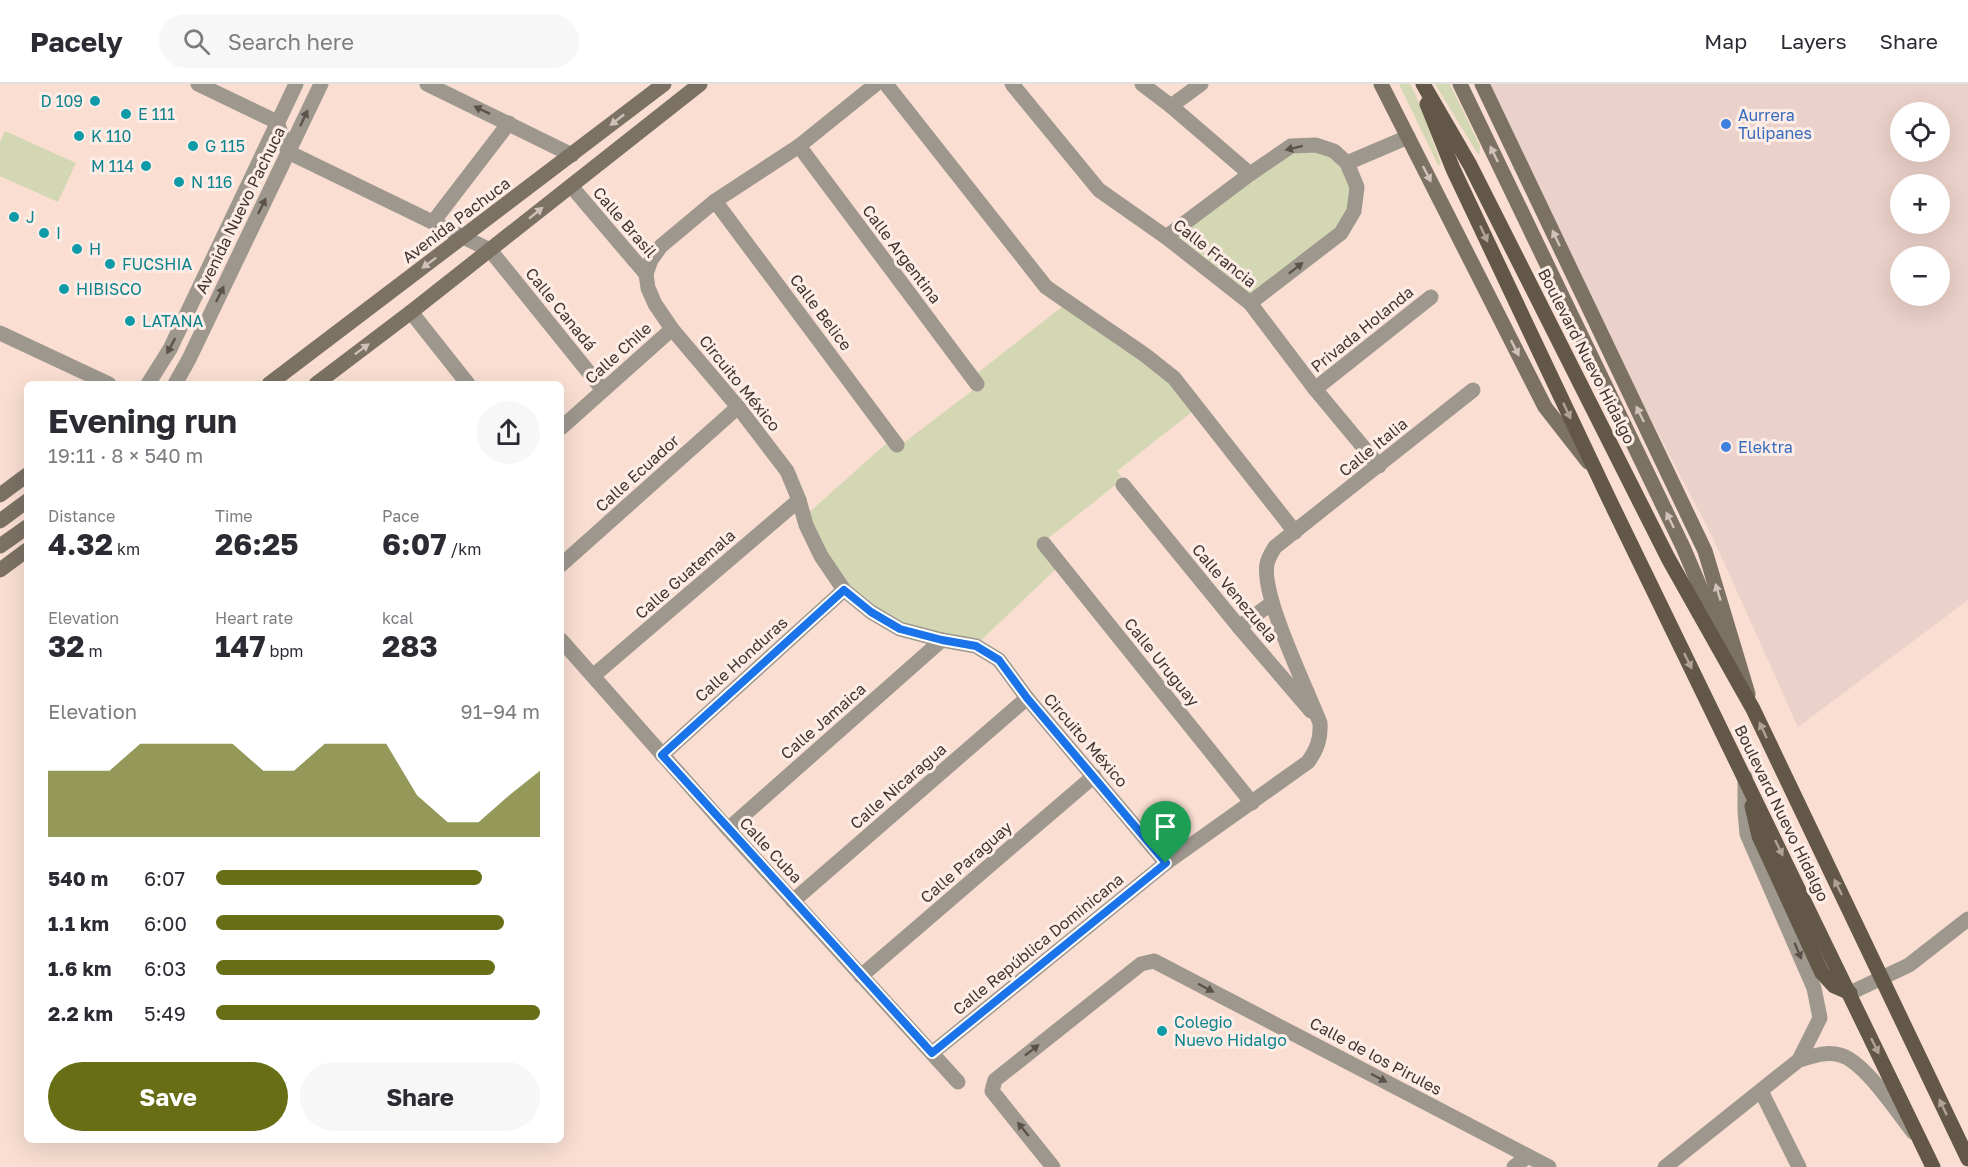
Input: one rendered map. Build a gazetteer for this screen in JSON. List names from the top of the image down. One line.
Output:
{"streets":{"main road":["Avenida Pachuca","Boulevard Nuevo Hidalgo"],"street":["Avenida Nuevo Pachuca","Calle Brasil","Calle Francia","Calle Argentina","Calle Canadá","Calle Belice","Privada Holanda","Calle Chile","Circuito México","Calle Italia","Calle Ecuador","Calle Guatemala","Calle Venezuela","Calle Honduras","Calle Uruguay","Calle Jamaica","Calle Nicaragua","Calle Cuba","Calle Paraguay","Calle República Dominicana","Calle de los Pirules"]},"crossings":[["Calle Brasil","Circuito México"],["Calle Francia","Privada Holanda"],["Calle Francia","Calle Italia"],["Calle Canadá","Calle Chile"],["Calle Chile","Circuito México"],["Circuito México","Calle Ecuador"],["Circuito México","Calle Guatemala"],["Circuito México","Calle Honduras"],["Circuito México","Calle Jamaica"],["Circuito México","Calle Nicaragua"],["Circuito México","Calle Paraguay"],["Circuito México","Calle República Dominicana"],["Calle Guatemala","Calle Cuba"],["Calle Honduras","Calle Cuba"],["Calle Jamaica","Calle Cuba"],["Calle Nicaragua","Calle Cuba"],["Calle Cuba","Calle Paraguay"],["Calle Cuba","Calle República Dominicana"]],"places":["D 109","E 111","Aurrera Tulipanes","K 110","G 115","M 114","N 116","J","I","H","FUCSHIA","HIBISCO","LATANA","Elektra","Colegio Nuevo Hidalgo"],"page":{"header":"Pacely","search":"Search here","nav":["Map","Layers","Share"],"map_buttons":["+","−"],"heading":["Evening run","19:11 · 8 × 540 m"],"stats":[["Distance","4.32 km"],["Time","26:25"],["Pace","6:07 /km"],["Elevation","32 m"],["Heart rate","147 bpm"],["kcal","283"]],"chart":["Elevation","91–94 m"],"list":[{"name":"540 m","note":"6:07"},{"name":"1.1 km","note":"6:00"},{"name":"1.6 km","note":"6:03"},{"name":"2.2 km","note":"5:49"}],"buttons":["Save","Share"]}}
